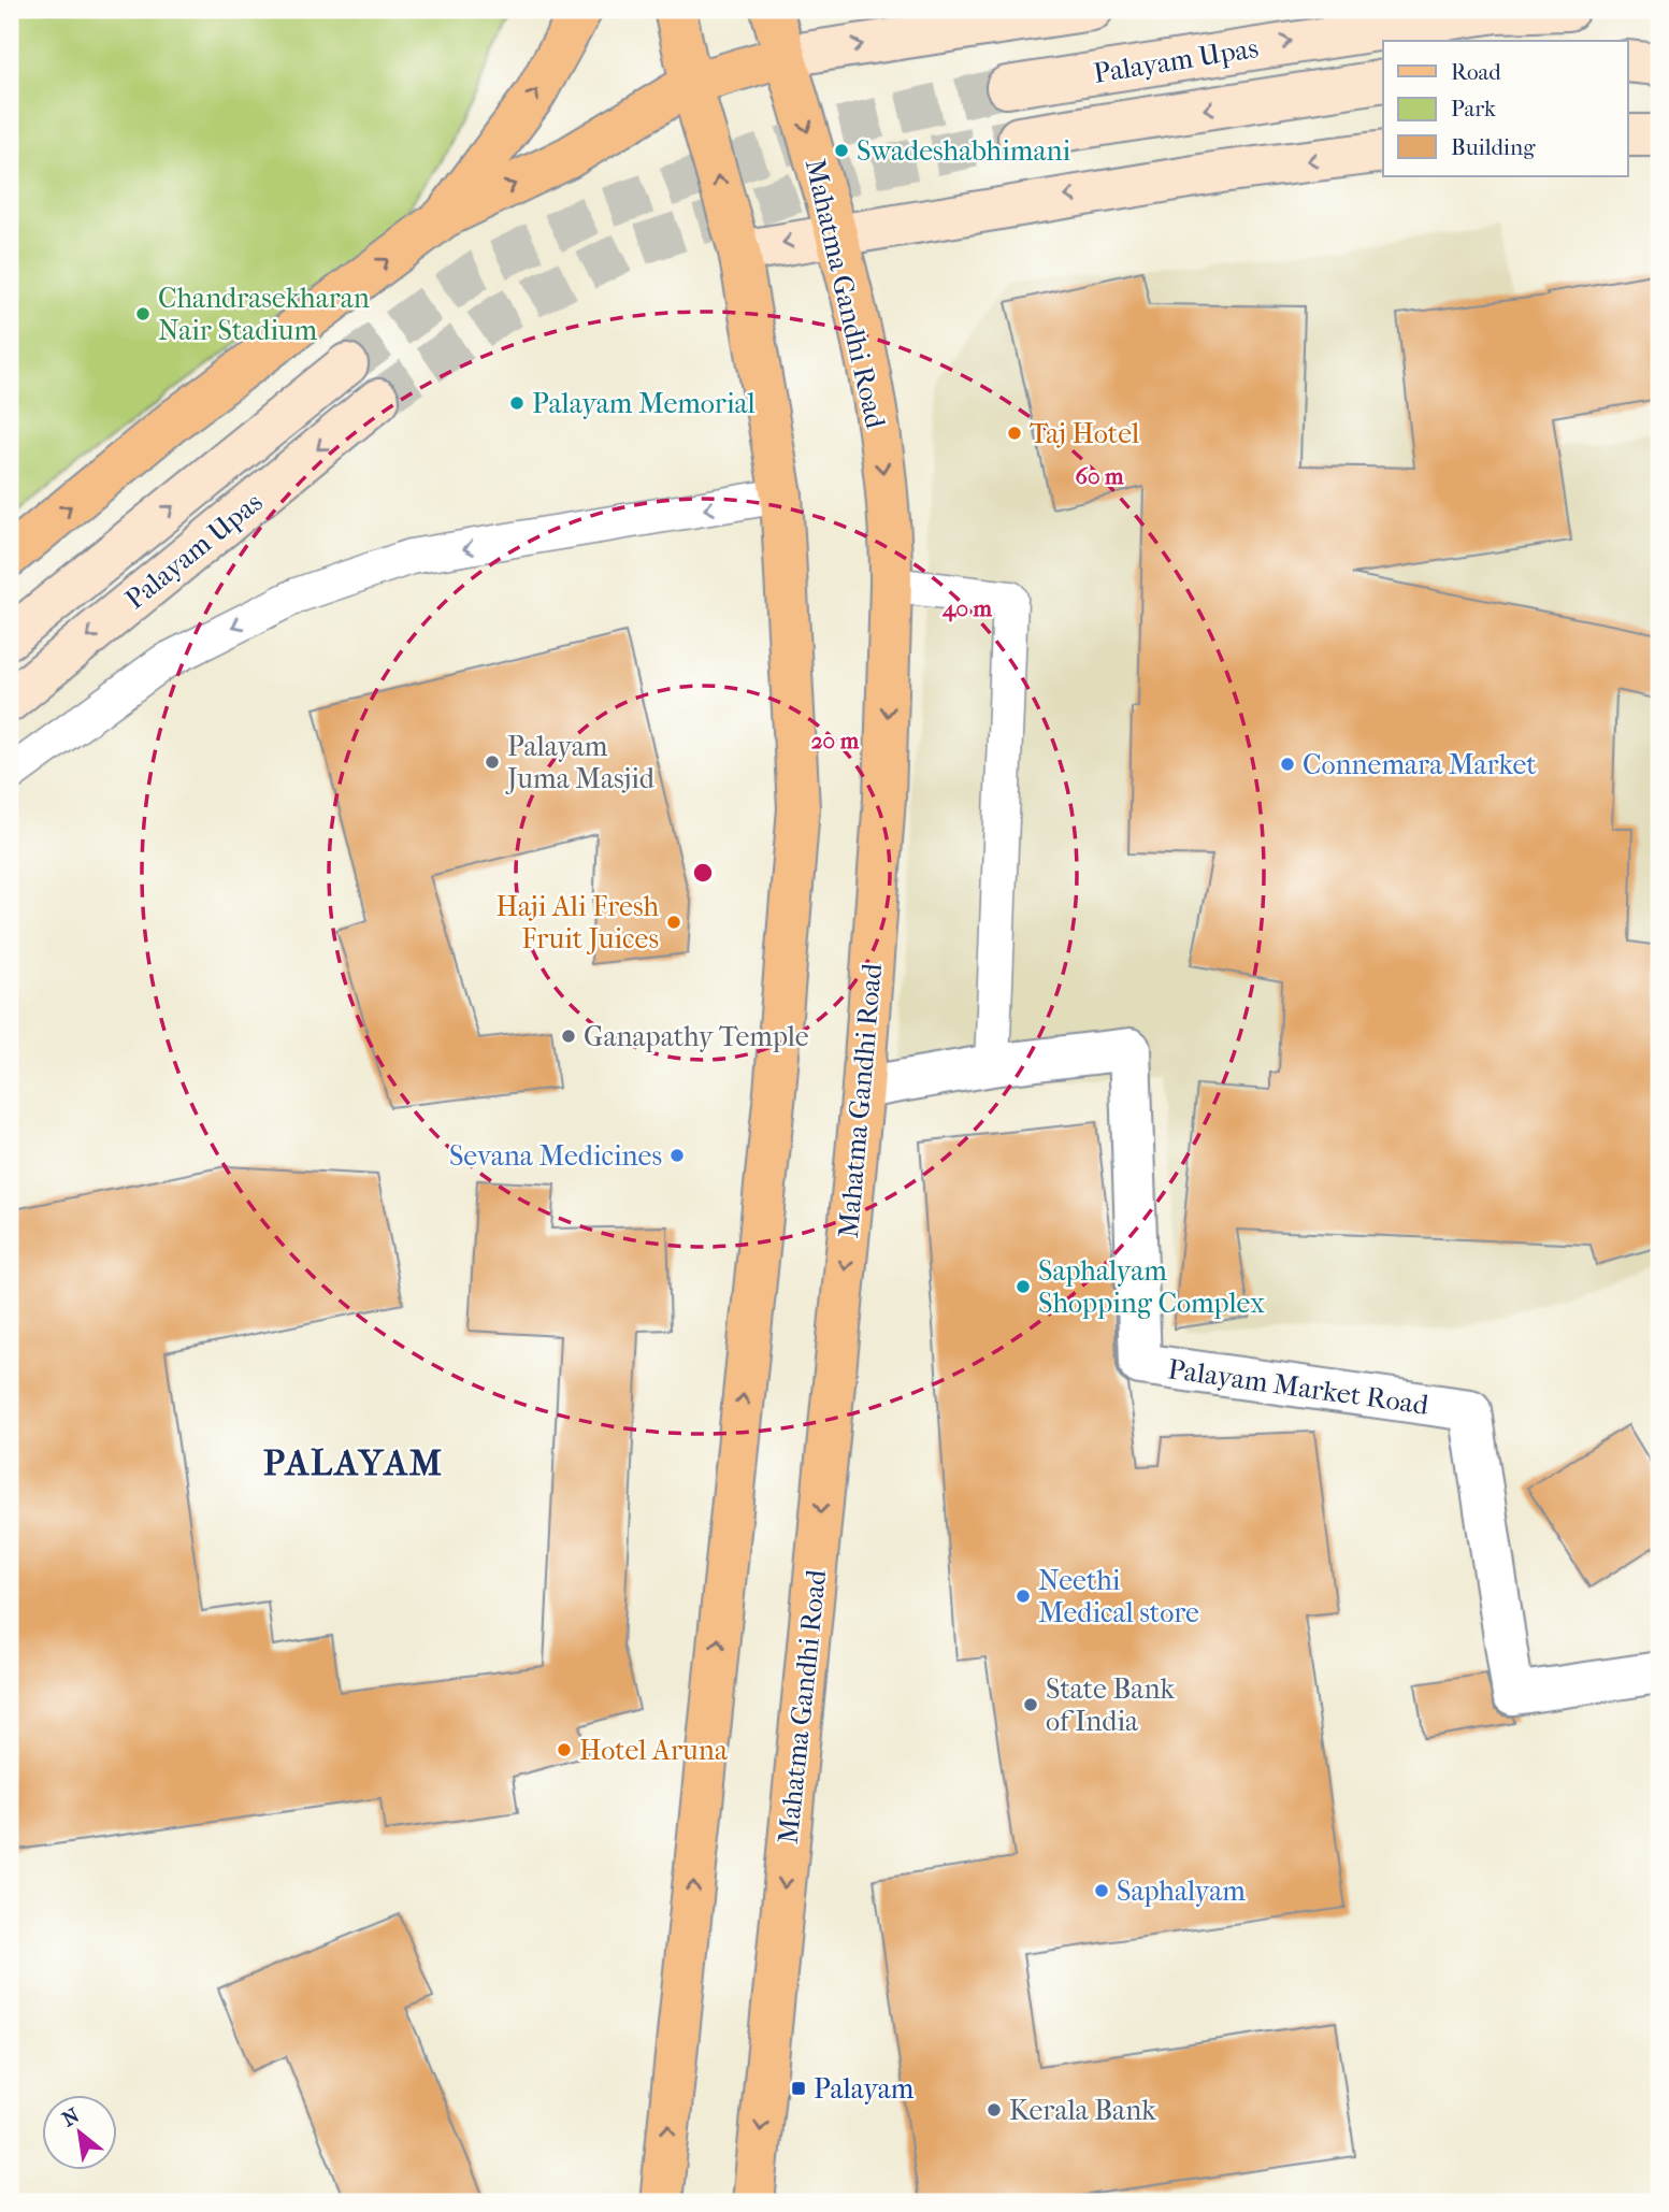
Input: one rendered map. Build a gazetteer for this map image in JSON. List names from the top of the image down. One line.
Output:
{"streets":{"main road":["Palayam Upas","Mahatma Gandhi Road"],"street":["Palayam Market Road"]},"crossings":[["Mahatma Gandhi Road","Palayam Market Road"]],"districts":["PALAYAM"],"places":{"other":["Swadeshabhimani","Chandrasekharan Nair Stadium","Palayam Memorial","Taj Hotel","Palayam Juma Masjid","Connemara Market","Haji Ali Fresh Fruit Juices","Ganapathy Temple","Sevana Medicines","Saphalyam Shopping Complex","Neethi Medical store","State Bank of India","Hotel Aruna","Saphalyam","Kerala Bank"],"transit":["Palayam"]},"legend":["Road","Park","Building"],"north":"top left","rings":["60 m","40 m","20 m"]}
